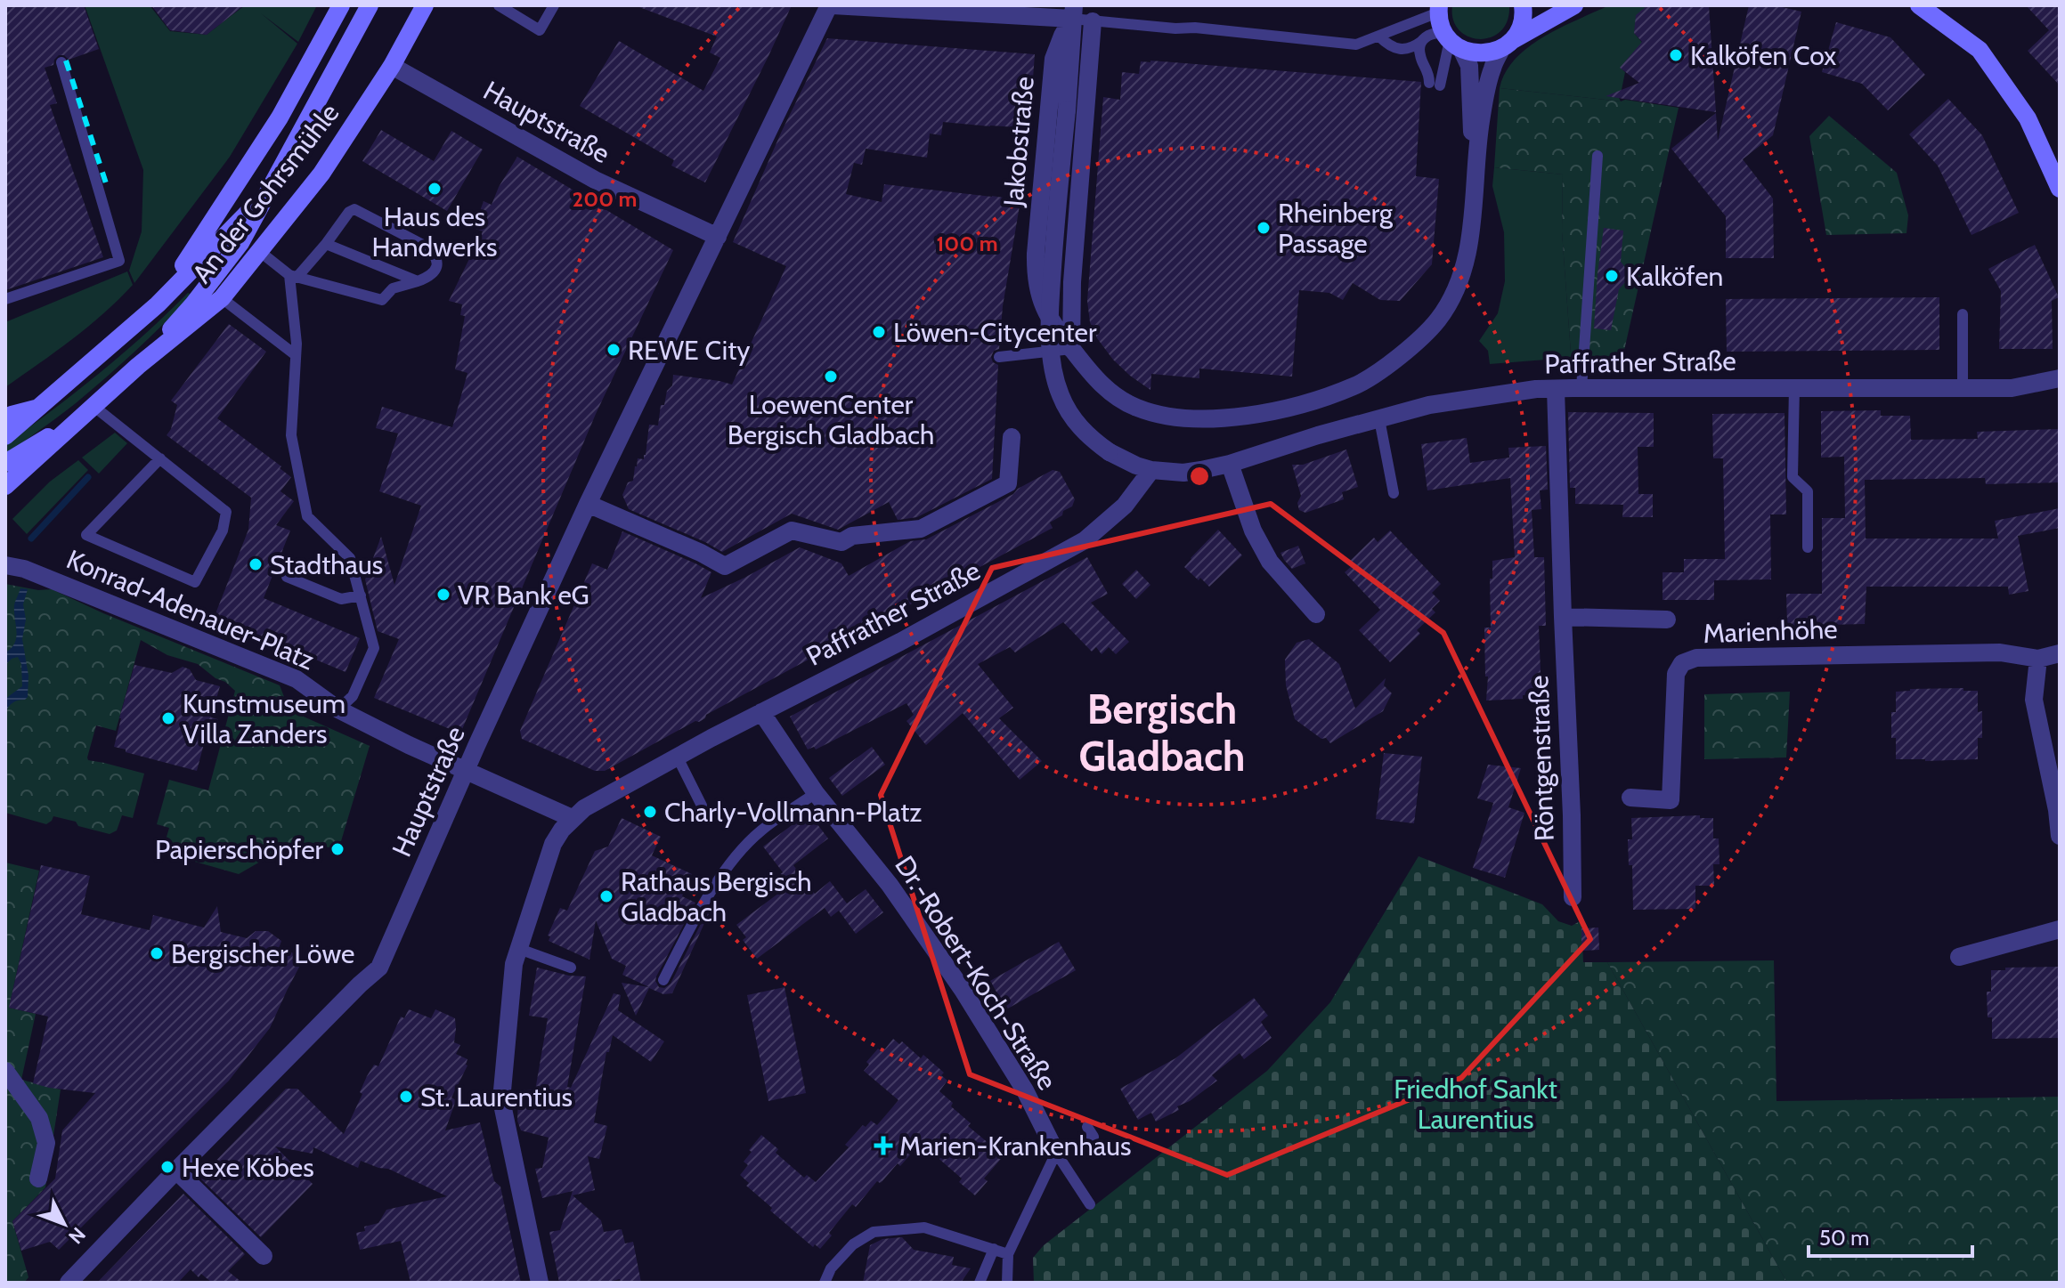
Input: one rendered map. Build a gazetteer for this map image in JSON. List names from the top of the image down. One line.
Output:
{"streets":{"main road":["Jakobstraße","An der Gohrsmühle"],"street":["Hauptstraße","Paffrather Straße","Konrad-Adenauer-Platz","Marienhöhe","Röntgenstraße","Dr.-Robert-Koch-Straße"]},"crossings":[["Hauptstraße","An der Gohrsmühle"],["Hauptstraße","Konrad-Adenauer-Platz"],["Paffrather Straße","Konrad-Adenauer-Platz"],["Paffrather Straße","Röntgenstraße"],["Paffrather Straße","Dr.-Robert-Koch-Straße"]],"districts":["Bergisch Gladbach"],"parks":["Friedhof Sankt Laurentius"],"places":{"other":["Kalköfen Cox","Haus des Handwerks","Rheinberg Passage","Kalköfen","Löwen-Citycenter","REWE City","LoewenCenter Bergisch Gladbach","Stadthaus","VR Bank eG","Kunstmuseum Villa Zanders","Charly-Vollmann-Platz","Papierschöpfer","Rathaus Bergisch Gladbach","Bergischer Löwe","St. Laurentius","Hexe Köbes"],"health":["Marien-Krankenhaus"]},"scale_bar":"50 m","north":"bottom right","rings":["200 m","100 m"]}
